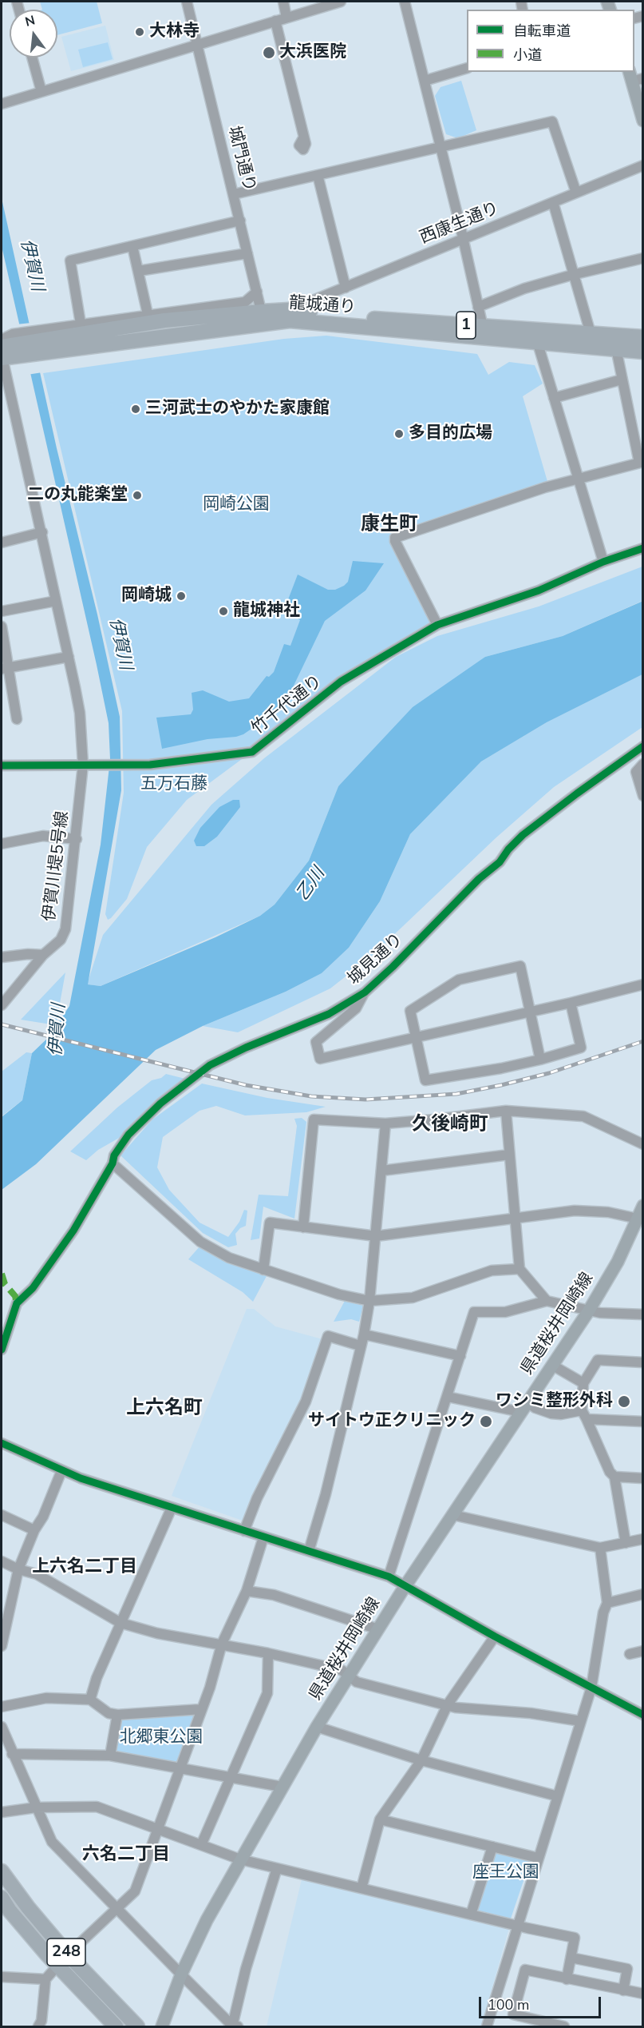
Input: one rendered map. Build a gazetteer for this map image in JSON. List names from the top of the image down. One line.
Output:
{"streets":{"highway":["龍城通り","1","248"],"main road":["県道桜井岡崎線"],"street":["城門通り","西康生通り","竹千代通り","伊賀川堤5号線","城見通り"]},"crossings":[["城門通り","龍城通り"],["西康生通り","龍城通り"],["龍城通り","伊賀川堤5号線"],["竹千代通り","伊賀川堤5号線"]],"districts":["康生町","久後崎町","上六名町","上六名二丁目","六名二丁目"],"water":["伊賀川","乙川"],"parks":["岡崎公園","五万石藤","北郷東公園","座王公園"],"places":["大林寺","大浜医院","三河武士のやかた家康館","多目的広場","二の丸能楽堂","岡崎城","龍城神社","ワシミ整形外科","サイトウ正クリニック"],"legend":["自転車道","小道"],"scale_bar":"100 m","north":"top"}
